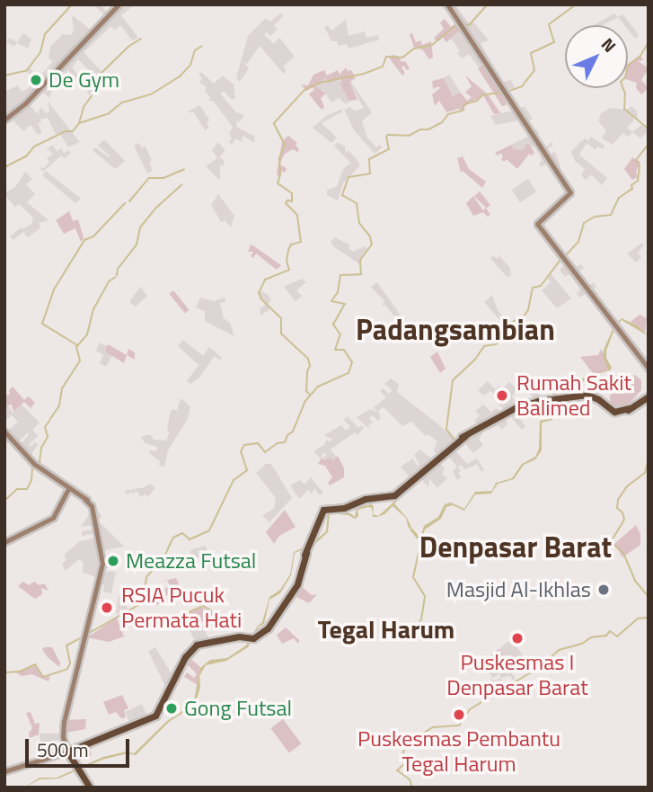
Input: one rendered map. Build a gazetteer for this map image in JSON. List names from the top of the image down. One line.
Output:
{"districts":["Padangsambian","Denpasar Barat","Tegal Harum"],"places":["De Gym","Rumah Sakit Balimed","Meazza Futsal","Masjid Al-Ikhlas","RSIA Pucuk Permata Hati","Puskesmas I Denpasar Barat","Gong Futsal","Puskesmas Pembantu Tegal Harum"],"scale_bar":"500 m","north":"top right"}
